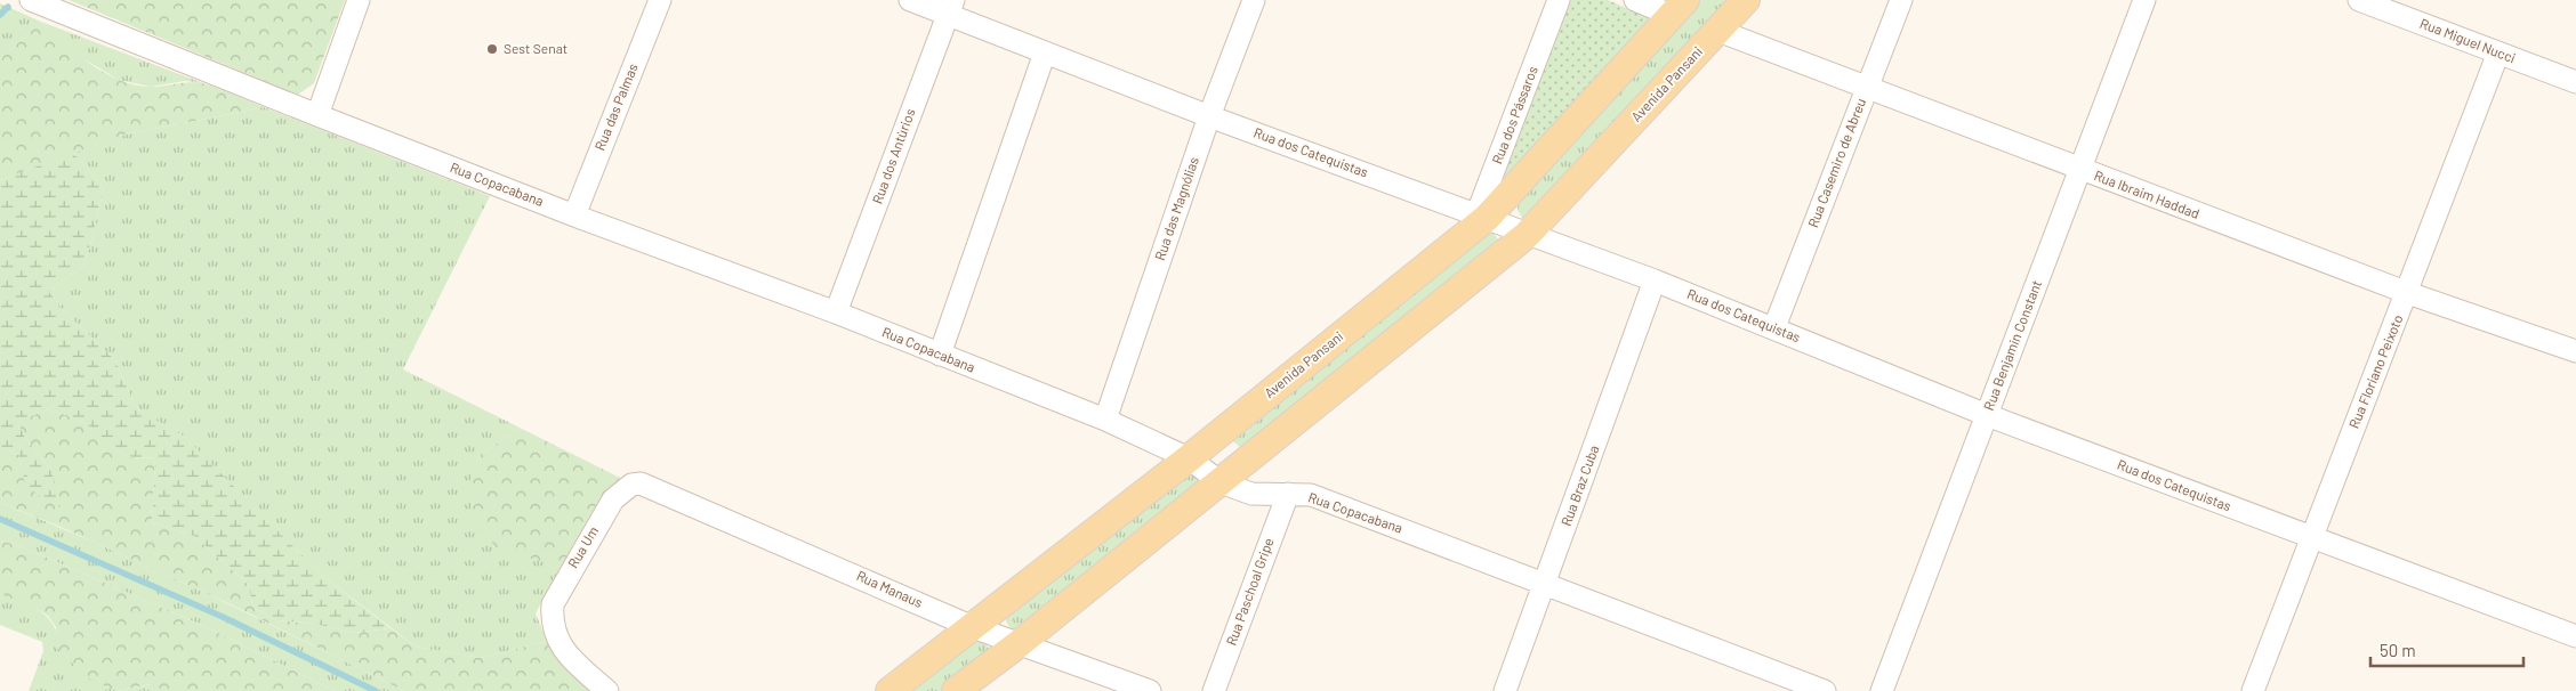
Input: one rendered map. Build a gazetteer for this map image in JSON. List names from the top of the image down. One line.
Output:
{"streets":{"main road":["Avenida Pansani"],"street":["Rua Miguel Nucci","Rua das Palmas","Rua dos Pássaros","Rua dos Catequistas","Rua dos Antùrios","Rua Casemiro de Abreu","Rua Copacabana","Rua Ibraim Haddad","Rua das Magnólias","Rua Benjamin Constant","Rua Floriano Peixoto","Rua Braz Cuba","Rua Um","Rua Manaus","Rua Paschoal Gripe"]},"crossings":[["Rua Miguel Nucci","Rua Floriano Peixoto"],["Avenida Pansani","Rua dos Pássaros"],["Avenida Pansani","Rua dos Catequistas"],["Avenida Pansani","Rua Copacabana"],["Avenida Pansani","Rua Ibraim Haddad"],["Avenida Pansani","Rua Manaus"],["Rua das Palmas","Rua Copacabana"],["Rua dos Pássaros","Rua dos Catequistas"],["Rua dos Catequistas","Rua dos Antùrios"],["Rua dos Catequistas","Rua Casemiro de Abreu"],["Rua dos Catequistas","Rua das Magnólias"],["Rua dos Catequistas","Rua Benjamin Constant"],["Rua dos Catequistas","Rua Floriano Peixoto"],["Rua dos Catequistas","Rua Braz Cuba"],["Rua dos Antùrios","Rua Copacabana"],["Rua Casemiro de Abreu","Rua Ibraim Haddad"],["Rua Copacabana","Rua das Magnólias"],["Rua Copacabana","Rua Braz Cuba"],["Rua Copacabana","Rua Paschoal Gripe"],["Rua Ibraim Haddad","Rua Benjamin Constant"],["Rua Ibraim Haddad","Rua Floriano Peixoto"],["Rua Um","Rua Manaus"]],"places":["Sest Senat"],"scale_bar":"50 m"}
